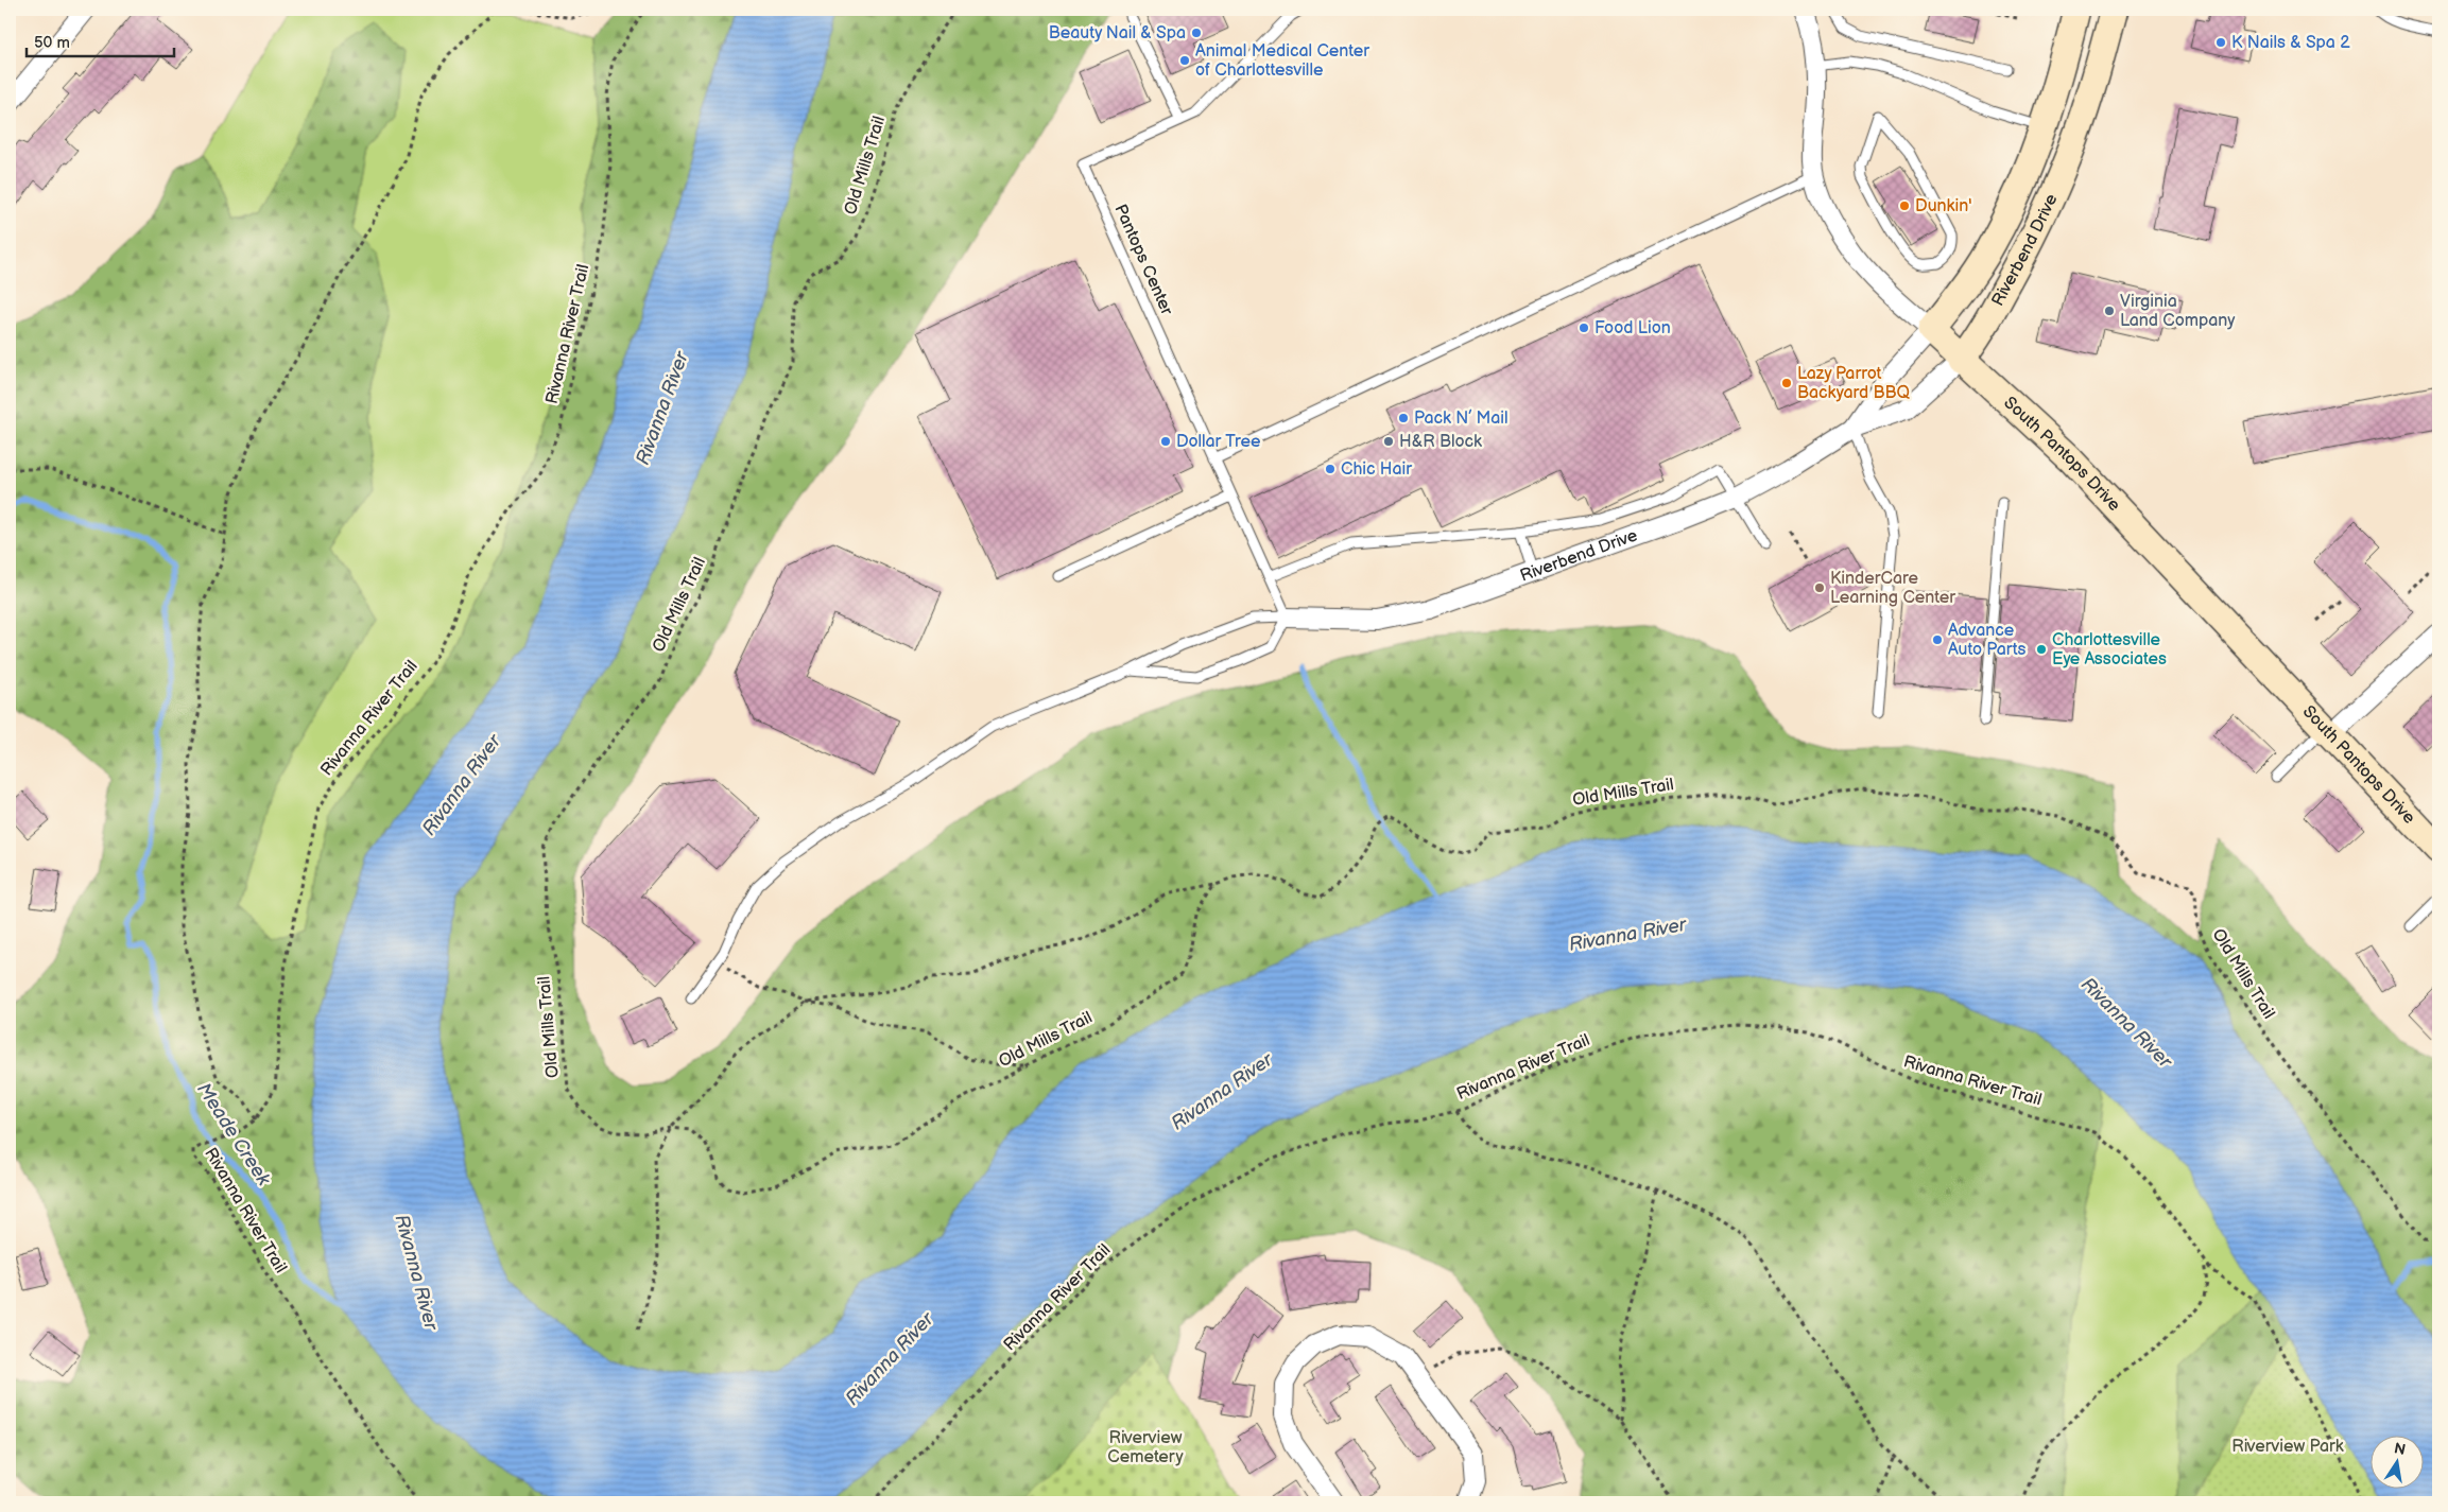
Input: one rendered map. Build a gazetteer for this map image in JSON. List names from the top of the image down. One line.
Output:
{"streets":{"street":["Riverbend Drive","South Pantops Drive"],"lane":["Pantops Center"],"path":["Old Mills Trail","Rivanna River Trail"]},"crossings":[["Riverbend Drive","Pantops Center"],["Riverbend Drive","South Pantops Drive"]],"water":["Rivanna River","Meade Creek"],"parks":["Riverview Cemetery","Riverview Park"],"places":["Beauty Nail & Spa","K Nails & Spa 2","Animal Medical Center of Charlottesville","Dunkin'","Virginia Land Company","Food Lion","Lazy Parrot Backyard BBQ","Pack N’ Mail","Dollar Tree","H&R Block","Chic Hair","KinderCare Learning Center","Advance Auto Parts","Charlottesville Eye Associates"],"scale_bar":"50 m","north":"top"}
